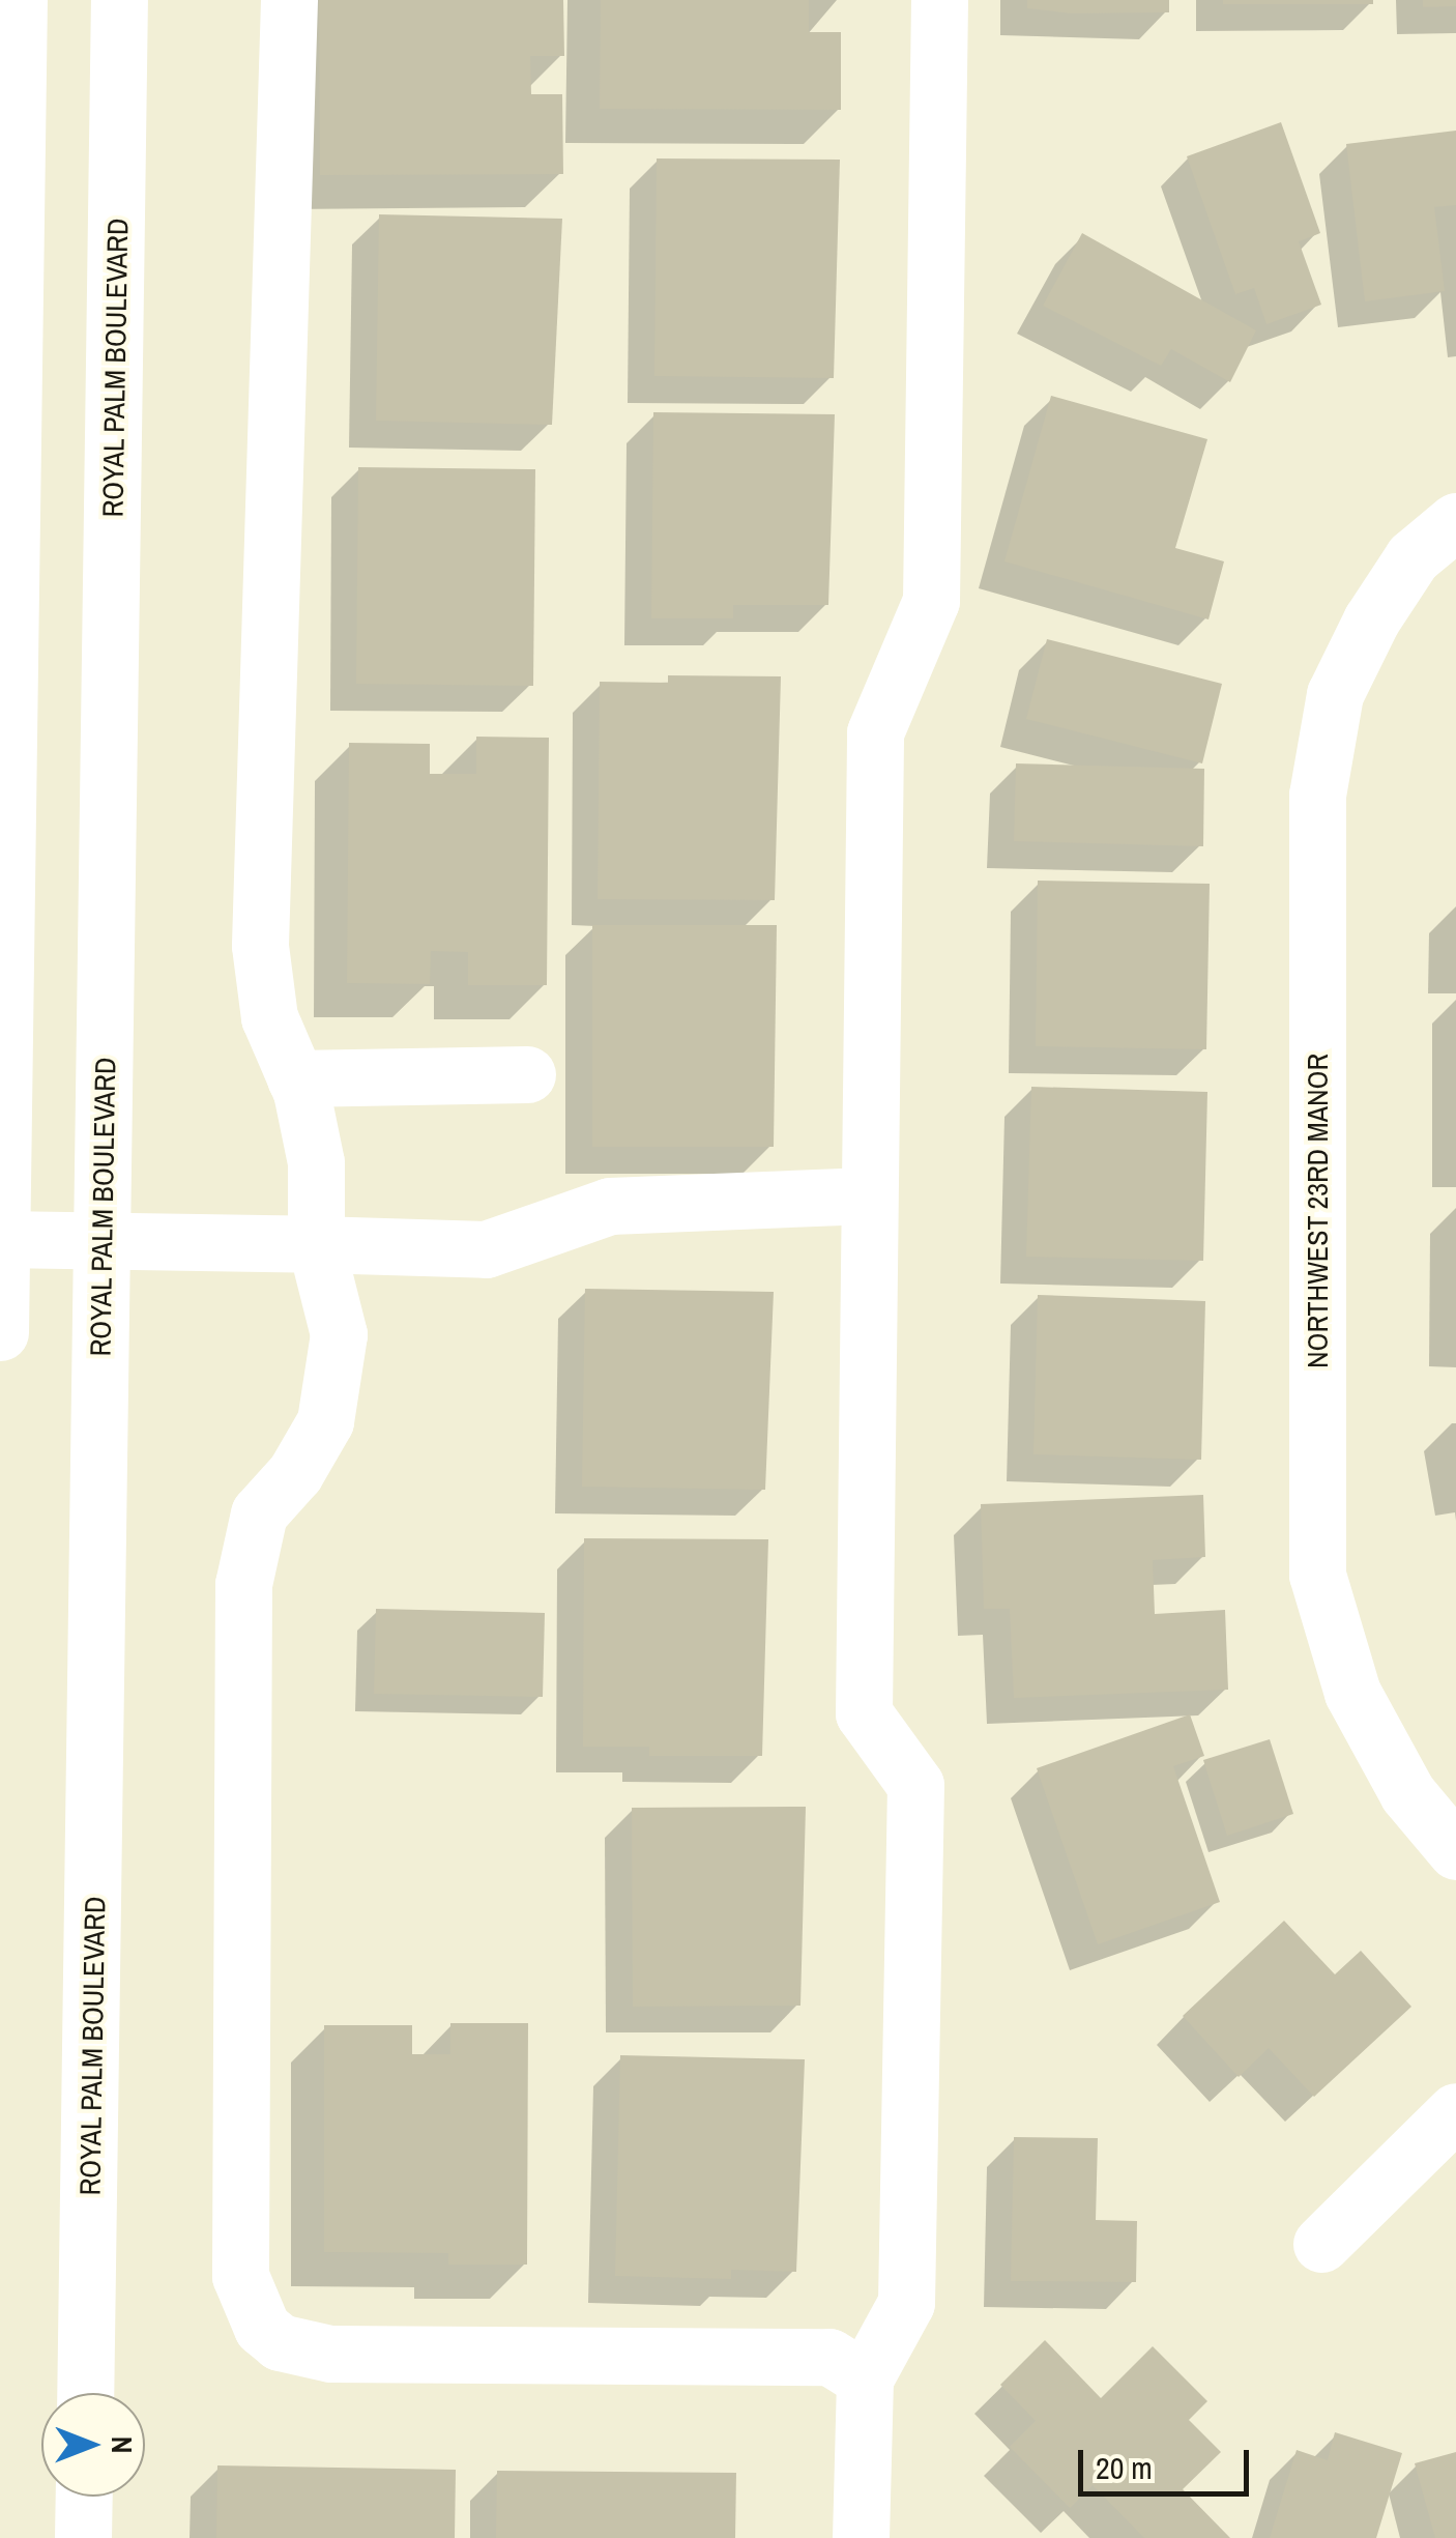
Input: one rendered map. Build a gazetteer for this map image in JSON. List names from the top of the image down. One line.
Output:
{"streets":{"street":["ROYAL PALM BOULEVARD","NORTHWEST 23RD MANOR"]},"scale_bar":"20 m","north":"right"}
